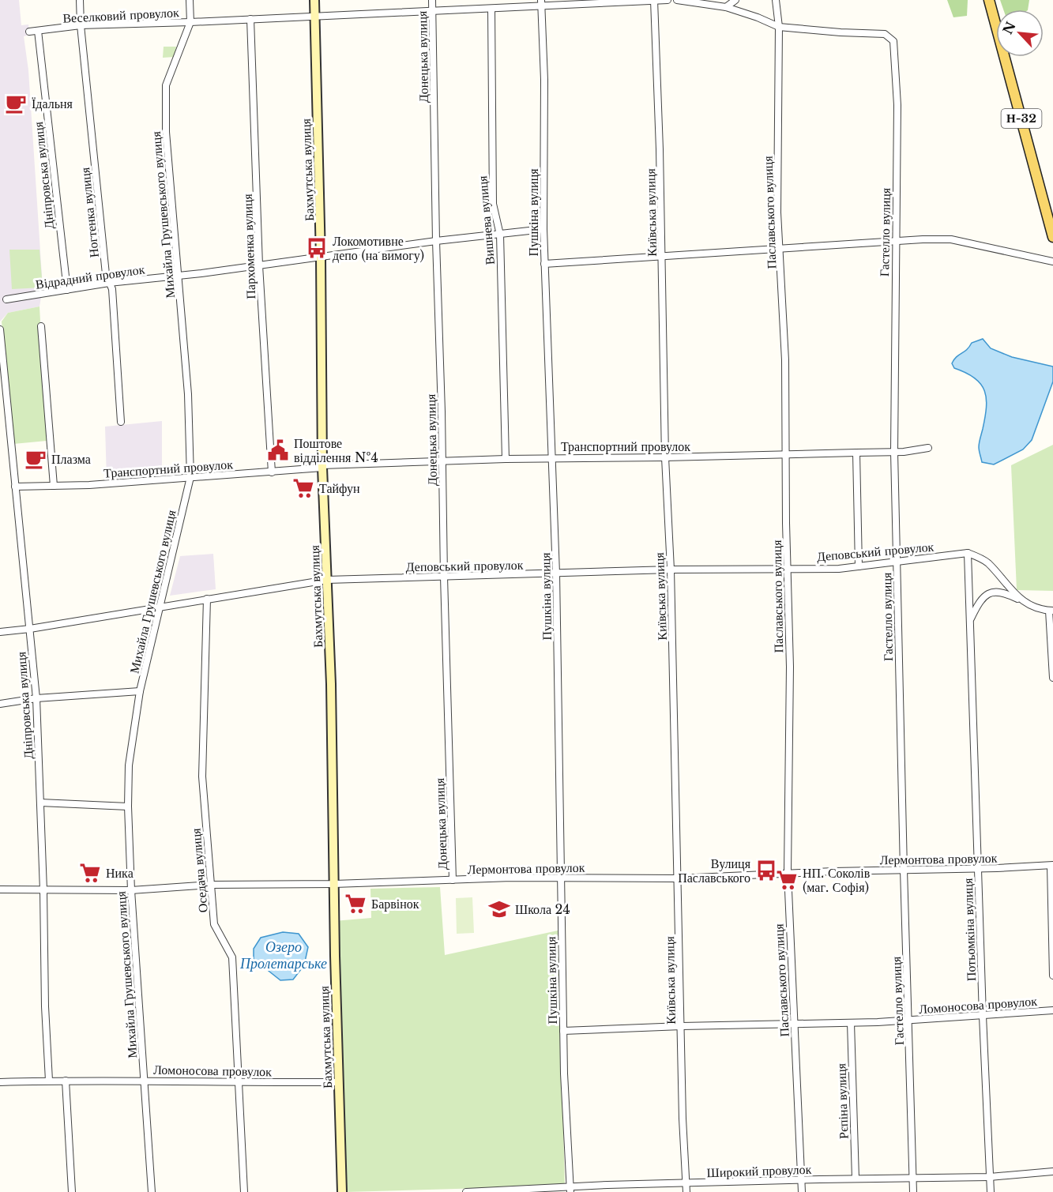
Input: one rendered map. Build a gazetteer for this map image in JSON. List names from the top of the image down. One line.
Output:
{"streets":{"main road":["Н-32"],"street":["Веселковий провулок","Донецька вулиця","Бахмутська вулиця","Дніпровська вулиця","Ногтенка вулиця","Пушкіна вулиця","Київська вулиця","Паславського вулиця","Михайла Грушевського вулиця","Вишнева вулиця","Гастелло вулиця","Пархоменка вулиця","Відрадний провулок","Транспортний провулок","Деповський провулок","Лермонтова провулок","Оседача вулиця","Потьомкіна вулиця","Ломоносова провулок","Рєпіна вулиця","Широкий провулок"]},"crossings":[["Веселковий провулок","Донецька вулиця"],["Веселковий провулок","Бахмутська вулиця"],["Веселковий провулок","Дніпровська вулиця"],["Веселковий провулок","Ногтенка вулиця"],["Веселковий провулок","Пушкіна вулиця"],["Веселковий провулок","Київська вулиця"],["Веселковий провулок","Михайла Грушевського вулиця"],["Веселковий провулок","Вишнева вулиця"],["Веселковий провулок","Пархоменка вулиця"],["Донецька вулиця","Відрадний провулок"],["Донецька вулиця","Транспортний провулок"],["Донецька вулиця","Деповський провулок"],["Донецька вулиця","Лермонтова провулок"],["Бахмутська вулиця","Відрадний провулок"],["Бахмутська вулиця","Транспортний провулок"],["Бахмутська вулиця","Деповський провулок"],["Бахмутська вулиця","Лермонтова провулок"],["Бахмутська вулиця","Ломоносова провулок"],["Дніпровська вулиця","Відрадний провулок"],["Дніпровська вулиця","Транспортний провулок"],["Дніпровська вулиця","Деповський провулок"],["Дніпровська вулиця","Лермонтова провулок"],["Дніпровська вулиця","Ломоносова провулок"],["Ногтенка вулиця","Відрадний провулок"],["Пушкіна вулиця","Відрадний провулок"],["Пушкіна вулиця","Транспортний провулок"],["Пушкіна вулиця","Деповський провулок"],["Пушкіна вулиця","Лермонтова провулок"],["Пушкіна вулиця","Ломоносова провулок"],["Пушкіна вулиця","Широкий провулок"],["Київська вулиця","Транспортний провулок"],["Київська вулиця","Деповський провулок"],["Київська вулиця","Лермонтова провулок"],["Київська вулиця","Ломоносова провулок"],["Київська вулиця","Широкий провулок"],["Паславського вулиця","Гастелло вулиця"],["Паславського вулиця","Транспортний провулок"],["Паславського вулиця","Деповський провулок"],["Паславського вулиця","Лермонтова провулок"],["Паславського вулиця","Ломоносова провулок"],["Паславського вулиця","Широкий провулок"],["Михайла Грушевського вулиця","Відрадний провулок"],["Михайла Грушевського вулиця","Транспортний провулок"],["Михайла Грушевського вулиця","Деповський провулок"],["Михайла Грушевського вулиця","Лермонтова провулок"],["Михайла Грушевського вулиця","Ломоносова провулок"],["Вишнева вулиця","Відрадний провулок"],["Вишнева вулиця","Транспортний провулок"],["Гастелло вулиця","Транспортний провулок"],["Гастелло вулиця","Деповський провулок"],["Гастелло вулиця","Лермонтова провулок"],["Гастелло вулиця","Ломоносова провулок"],["Гастелло вулиця","Широкий провулок"],["Пархоменка вулиця","Відрадний провулок"],["Пархоменка вулиця","Транспортний провулок"],["Деповський провулок","Оседача вулиця"],["Деповський провулок","Потьомкіна вулиця"],["Лермонтова провулок","Оседача вулиця"],["Лермонтова провулок","Потьомкіна вулиця"],["Оседача вулиця","Ломоносова провулок"],["Потьомкіна вулиця","Ломоносова провулок"],["Потьомкіна вулиця","Широкий провулок"],["Ломоносова провулок","Рєпіна вулиця"],["Рєпіна вулиця","Широкий провулок"]],"water":["Озеро Пролетарське"],"places":{"cafe":["Їдальня","Плазма"],"bus stop":["Локомотивне депо (на вимогу)","Вулиця Паславського"],"public building":["Поштове відділення №4"],"supermarket":["Тайфун","Ника","НП. Соколів (маг. Софія)","Барвінок"],"school or university":["Школа 24"]},"north":"top left"}
